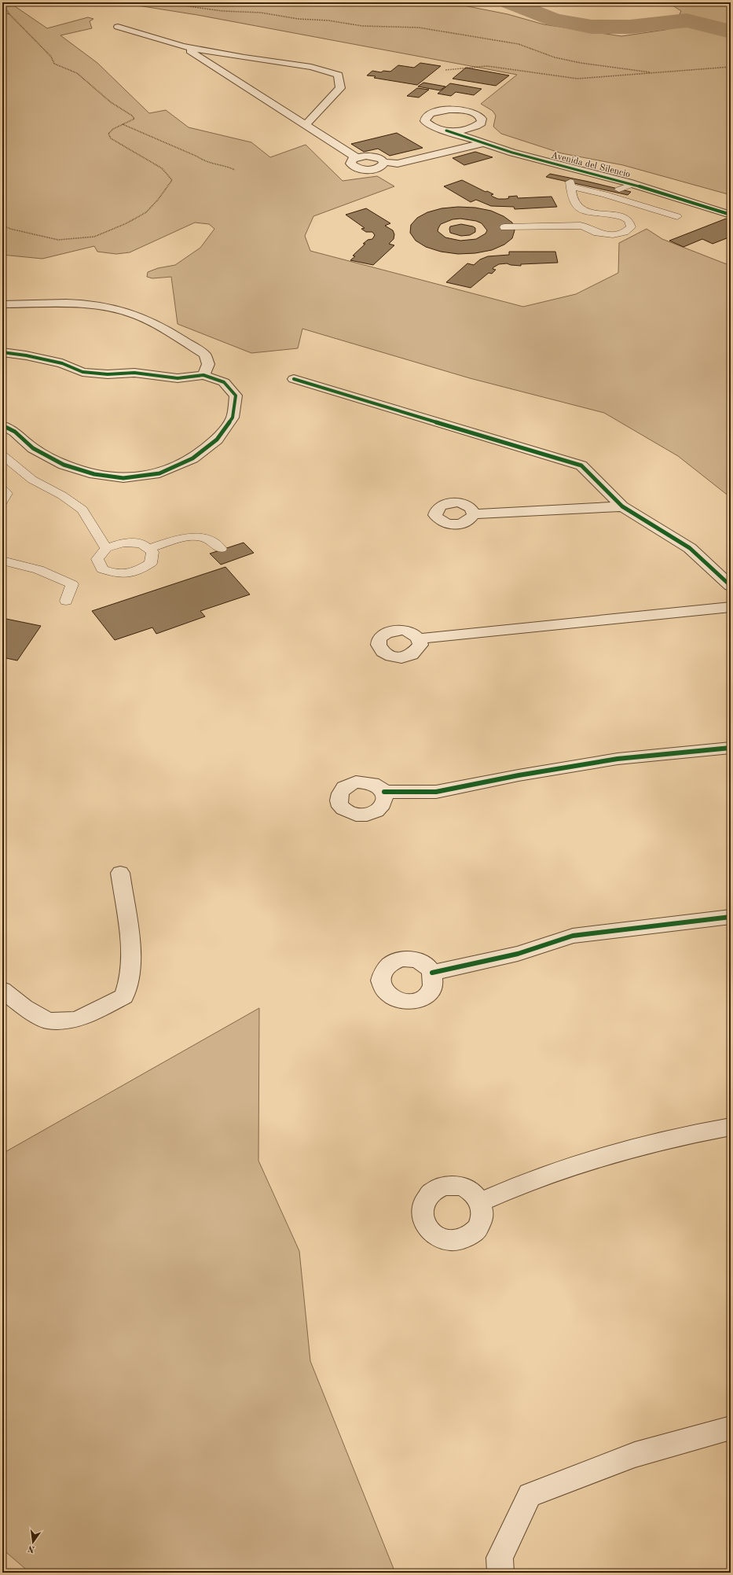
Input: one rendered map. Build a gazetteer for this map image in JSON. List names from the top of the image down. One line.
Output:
{"streets":{"street":["Avenida del Silencio"]},"north":"bottom"}
